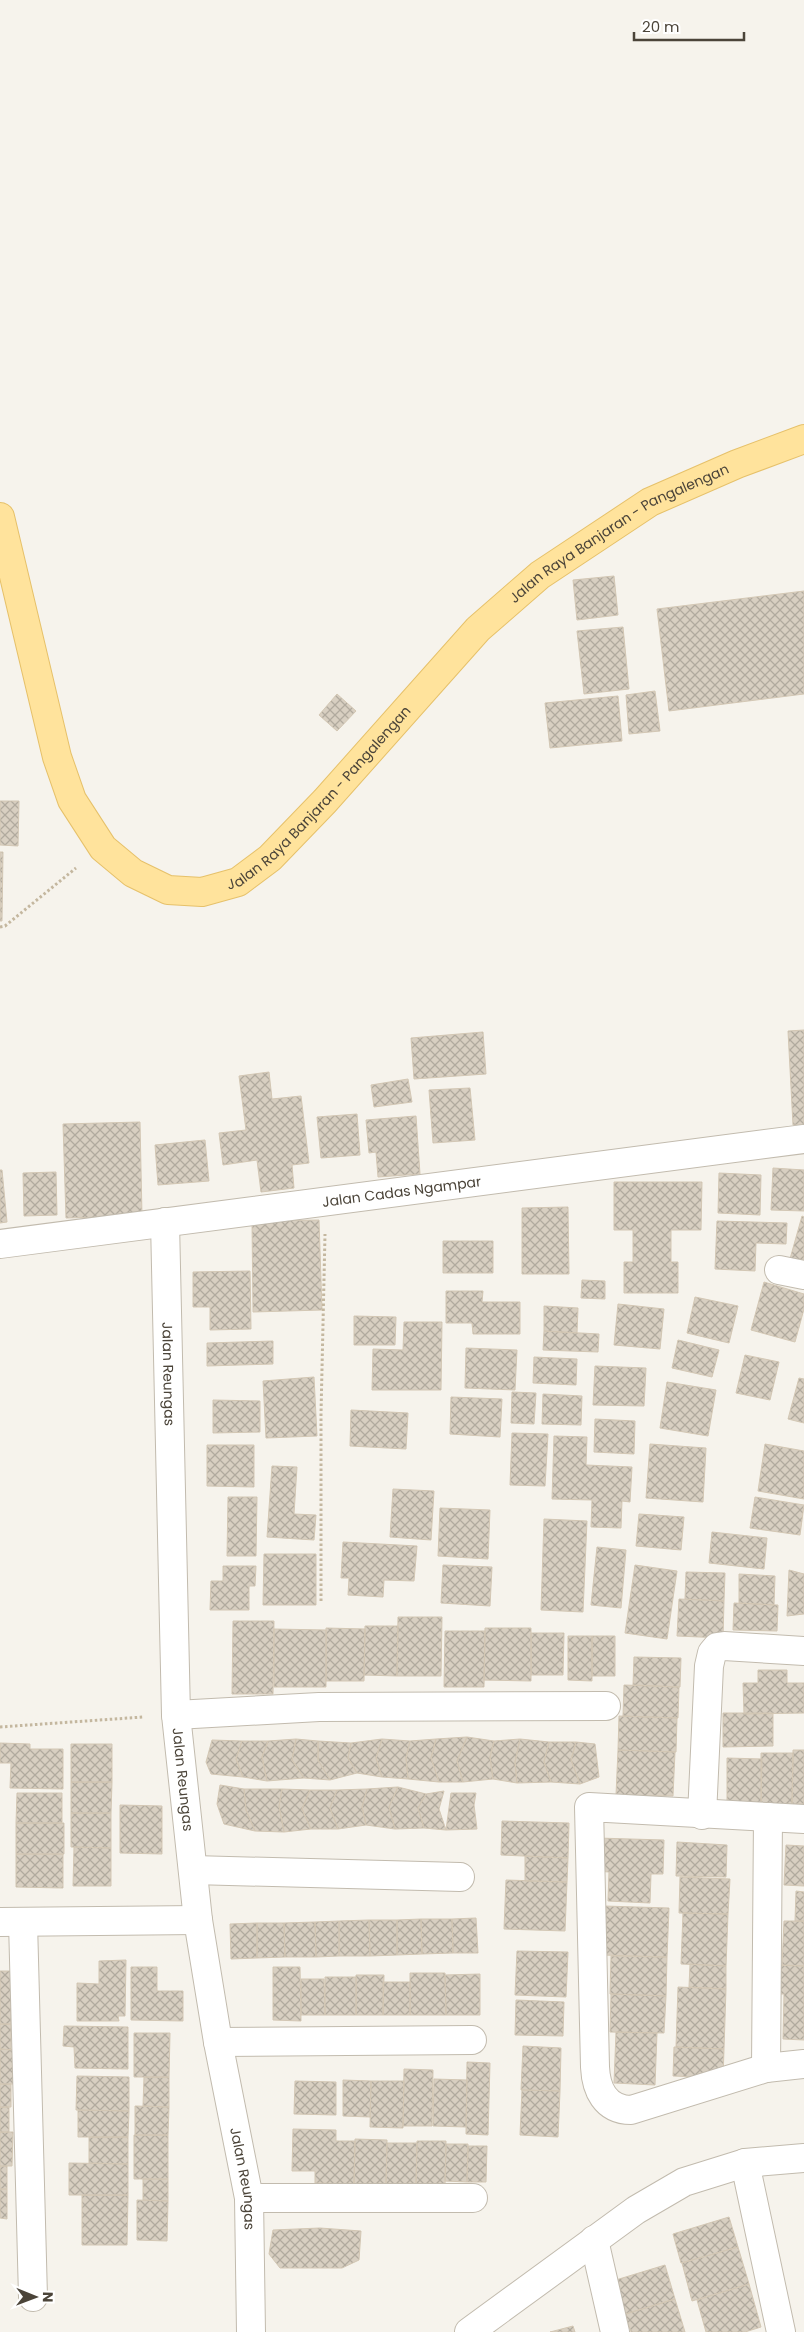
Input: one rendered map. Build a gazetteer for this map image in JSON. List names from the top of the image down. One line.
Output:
{"streets":{"main road":["Jalan Raya Banjaran - Pangalengan"],"street":["Jalan Cadas Ngampar","Jalan Reungas"]},"crossings":[["Jalan Cadas Ngampar","Jalan Reungas"]],"scale_bar":"20 m","north":"right"}
